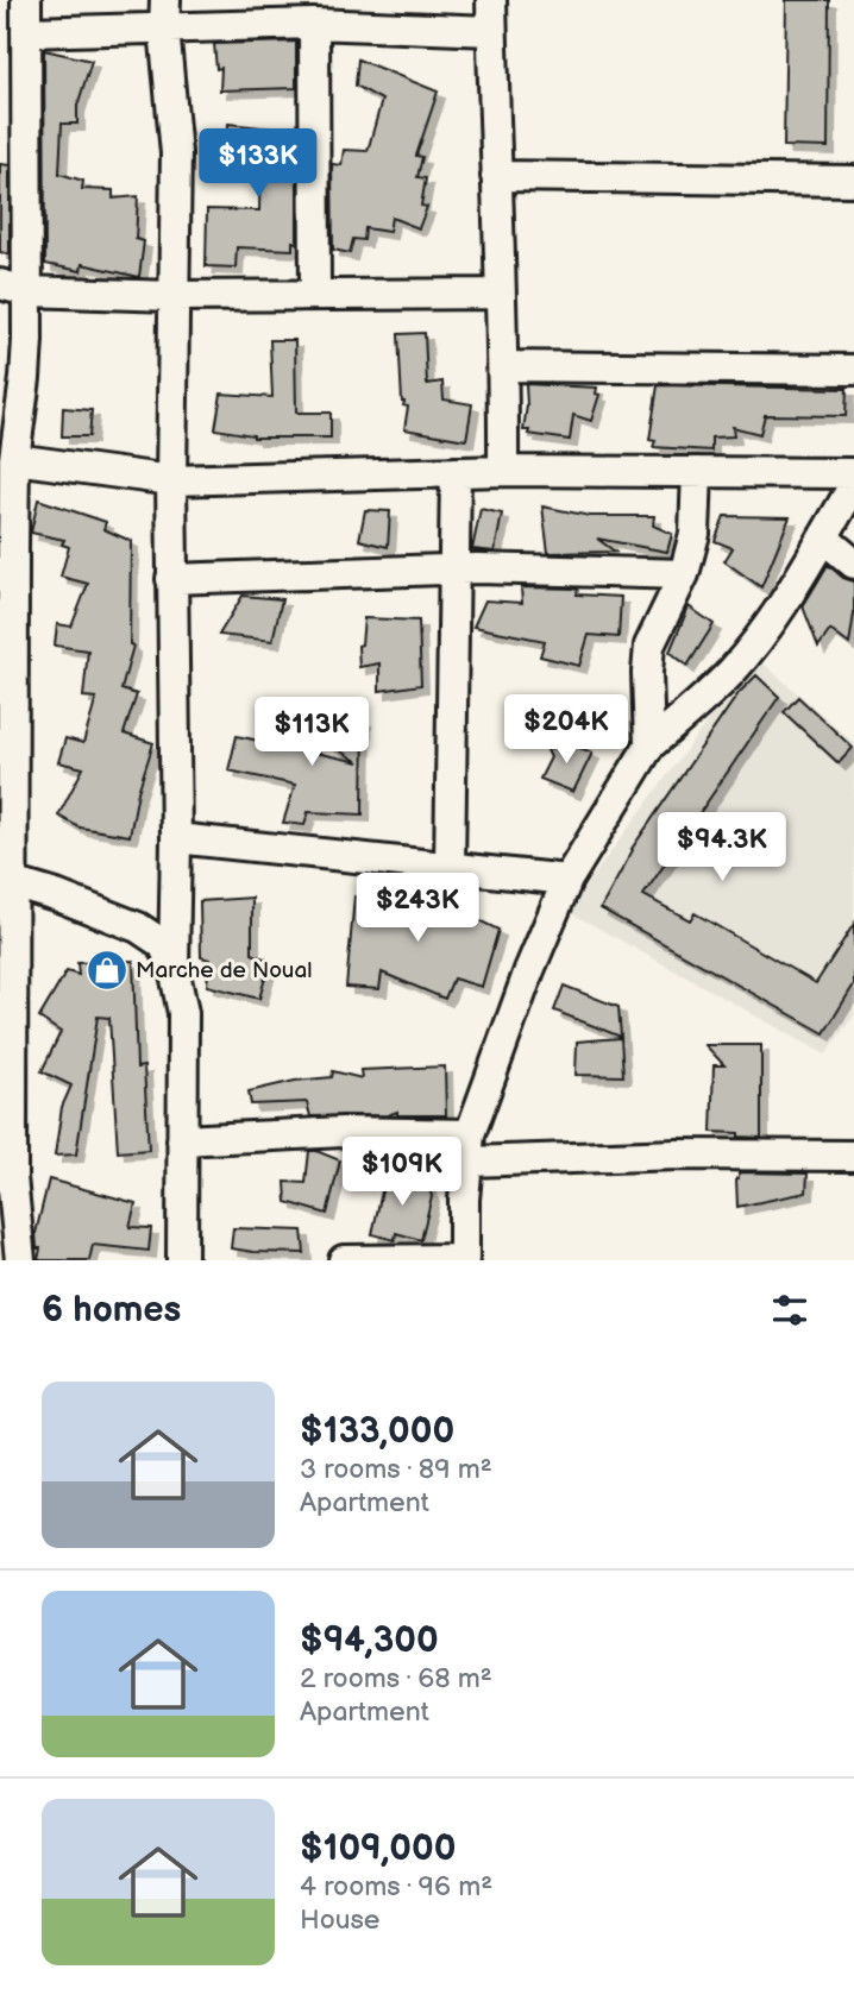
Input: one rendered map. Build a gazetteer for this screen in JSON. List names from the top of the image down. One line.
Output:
{"places":{"shop":["Marche de Noual"]},"page":{"price":["$133K","$204K","$113K","$94.3K","$243K","$109K"],"heading":"6 homes","list":[{"name":"$133,000","note":"3 rooms · 89 m² · Apartment"},{"name":"$94,300","note":"2 rooms · 68 m² · Apartment"},{"name":"$109,000","note":"4 rooms · 96 m² · House"}]}}
